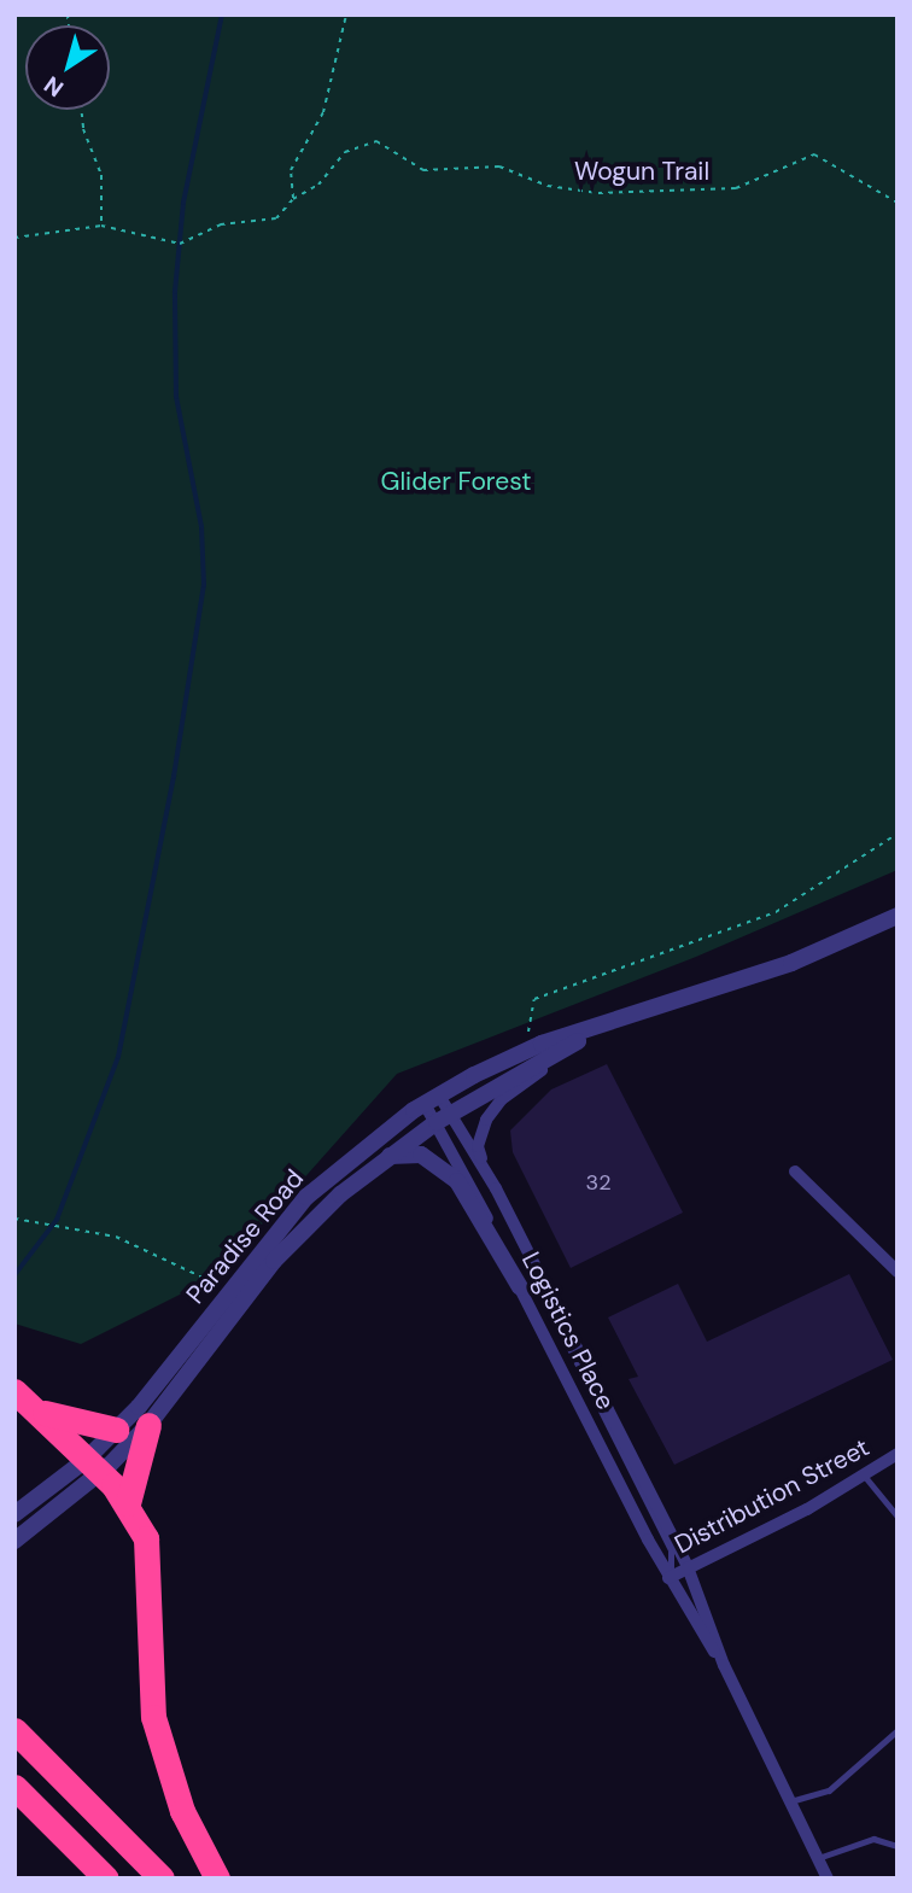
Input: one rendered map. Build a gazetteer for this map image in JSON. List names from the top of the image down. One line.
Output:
{"streets":{"street":["Paradise Road","Logistics Place","Distribution Street"],"path":["Wogun Trail"]},"crossings":[["Paradise Road","Logistics Place"],["Logistics Place","Distribution Street"]],"parks":["Glider Forest"],"house_numbers":["32"],"north":"bottom left"}
